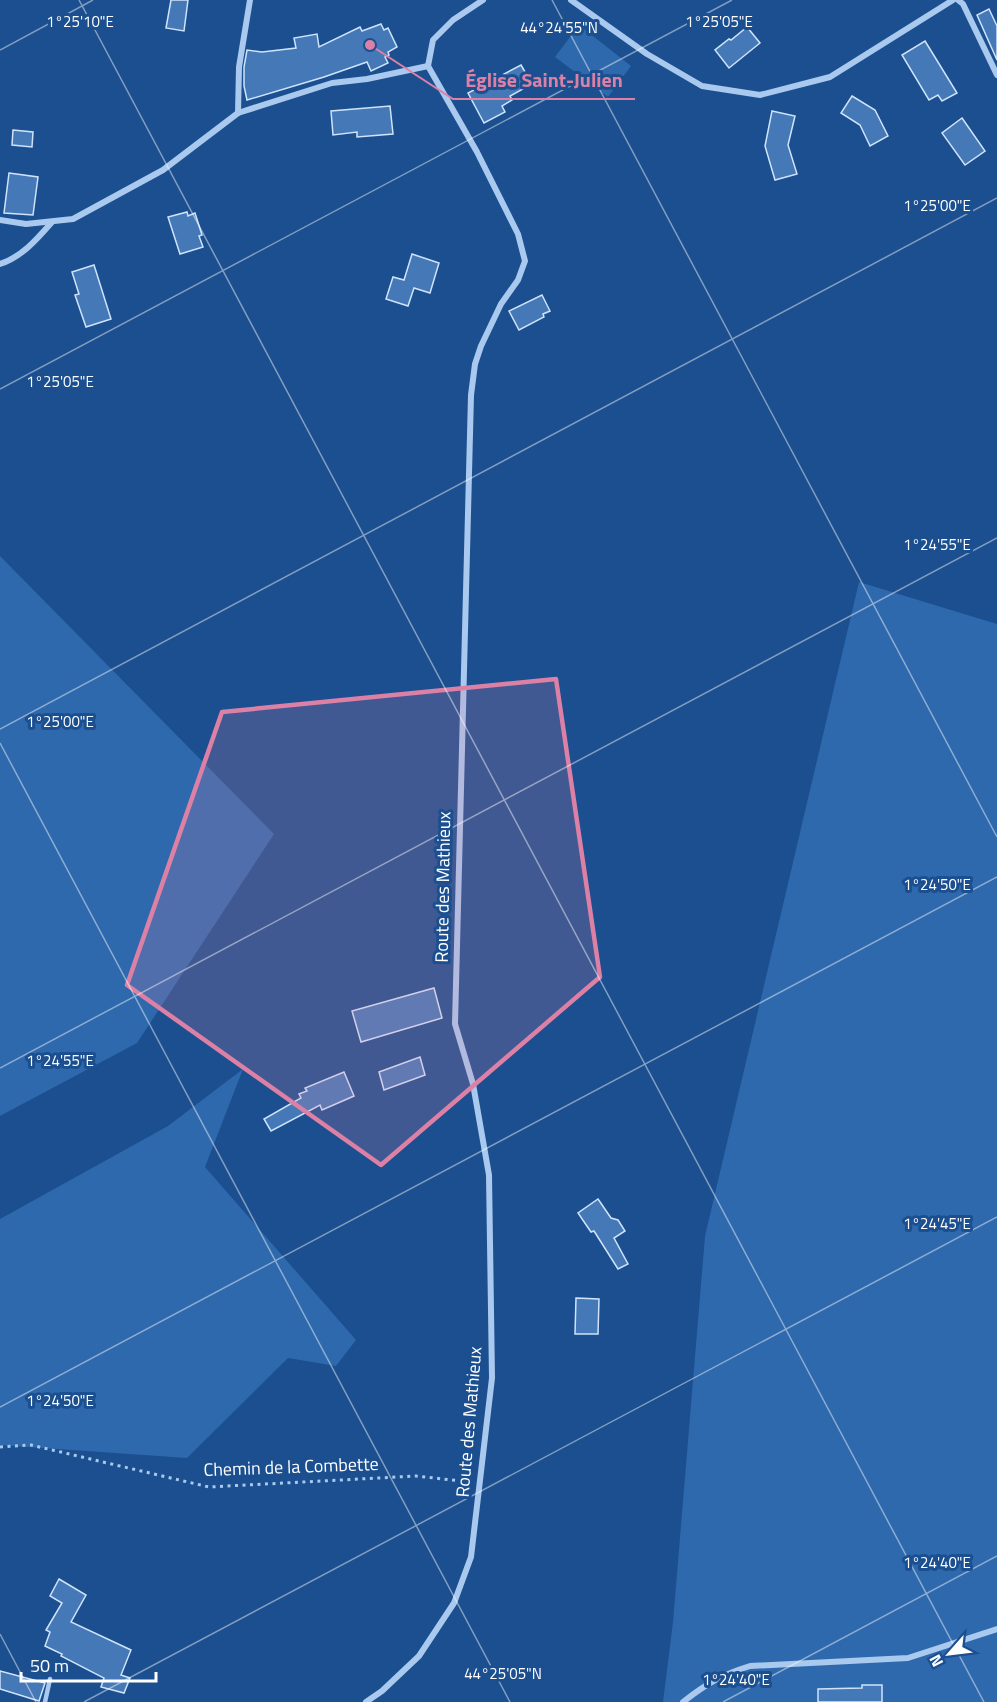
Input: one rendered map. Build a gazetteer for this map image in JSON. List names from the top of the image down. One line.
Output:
{"streets":{"street":["Route des Mathieux"],"path":["Chemin de la Combette"]},"crossings":[["Route des Mathieux","Chemin de la Combette"]],"places":["Église Saint-Julien"],"scale_bar":"50 m","north":"bottom left","coordinates":["1°25'10\"E","1°25'05\"E","44°24'55\"N","1°25'00\"E","1°24'55\"E","1°24'50\"E","1°24'45\"E","1°24'40\"E","44°25'05\"N"]}
